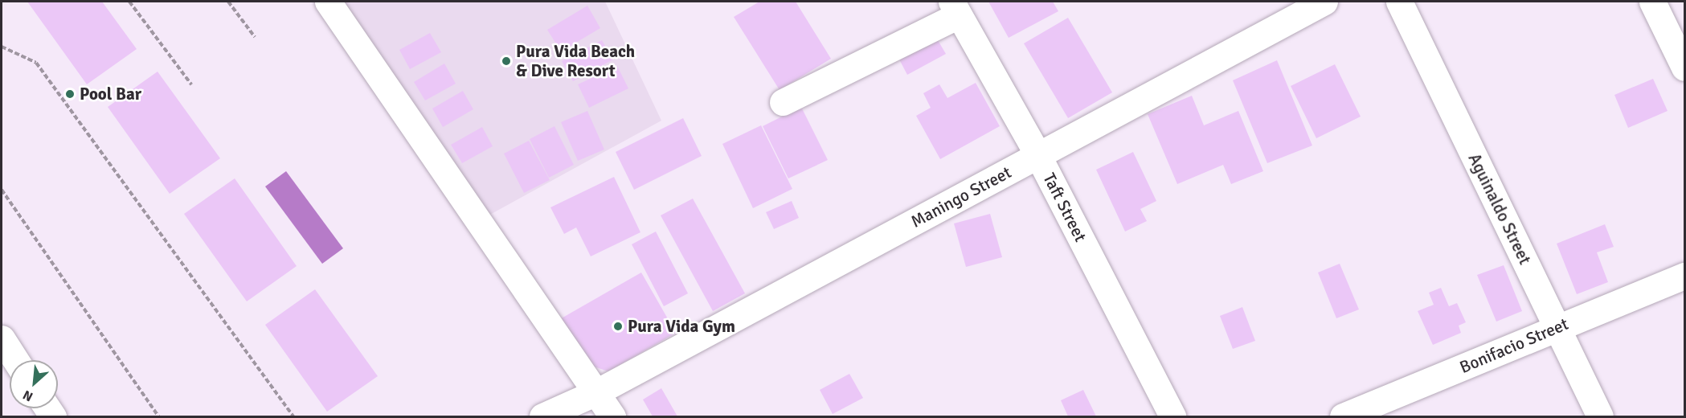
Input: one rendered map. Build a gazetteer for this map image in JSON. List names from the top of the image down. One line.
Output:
{"streets":{"street":["Maningo Street","Taft Street","Aguinaldo Street","Bonifacio Street"]},"crossings":[["Maningo Street","Taft Street"],["Aguinaldo Street","Bonifacio Street"]],"places":["Pura Vida Beach & Dive Resort","Pool Bar","Pura Vida Gym"],"north":"bottom left"}
